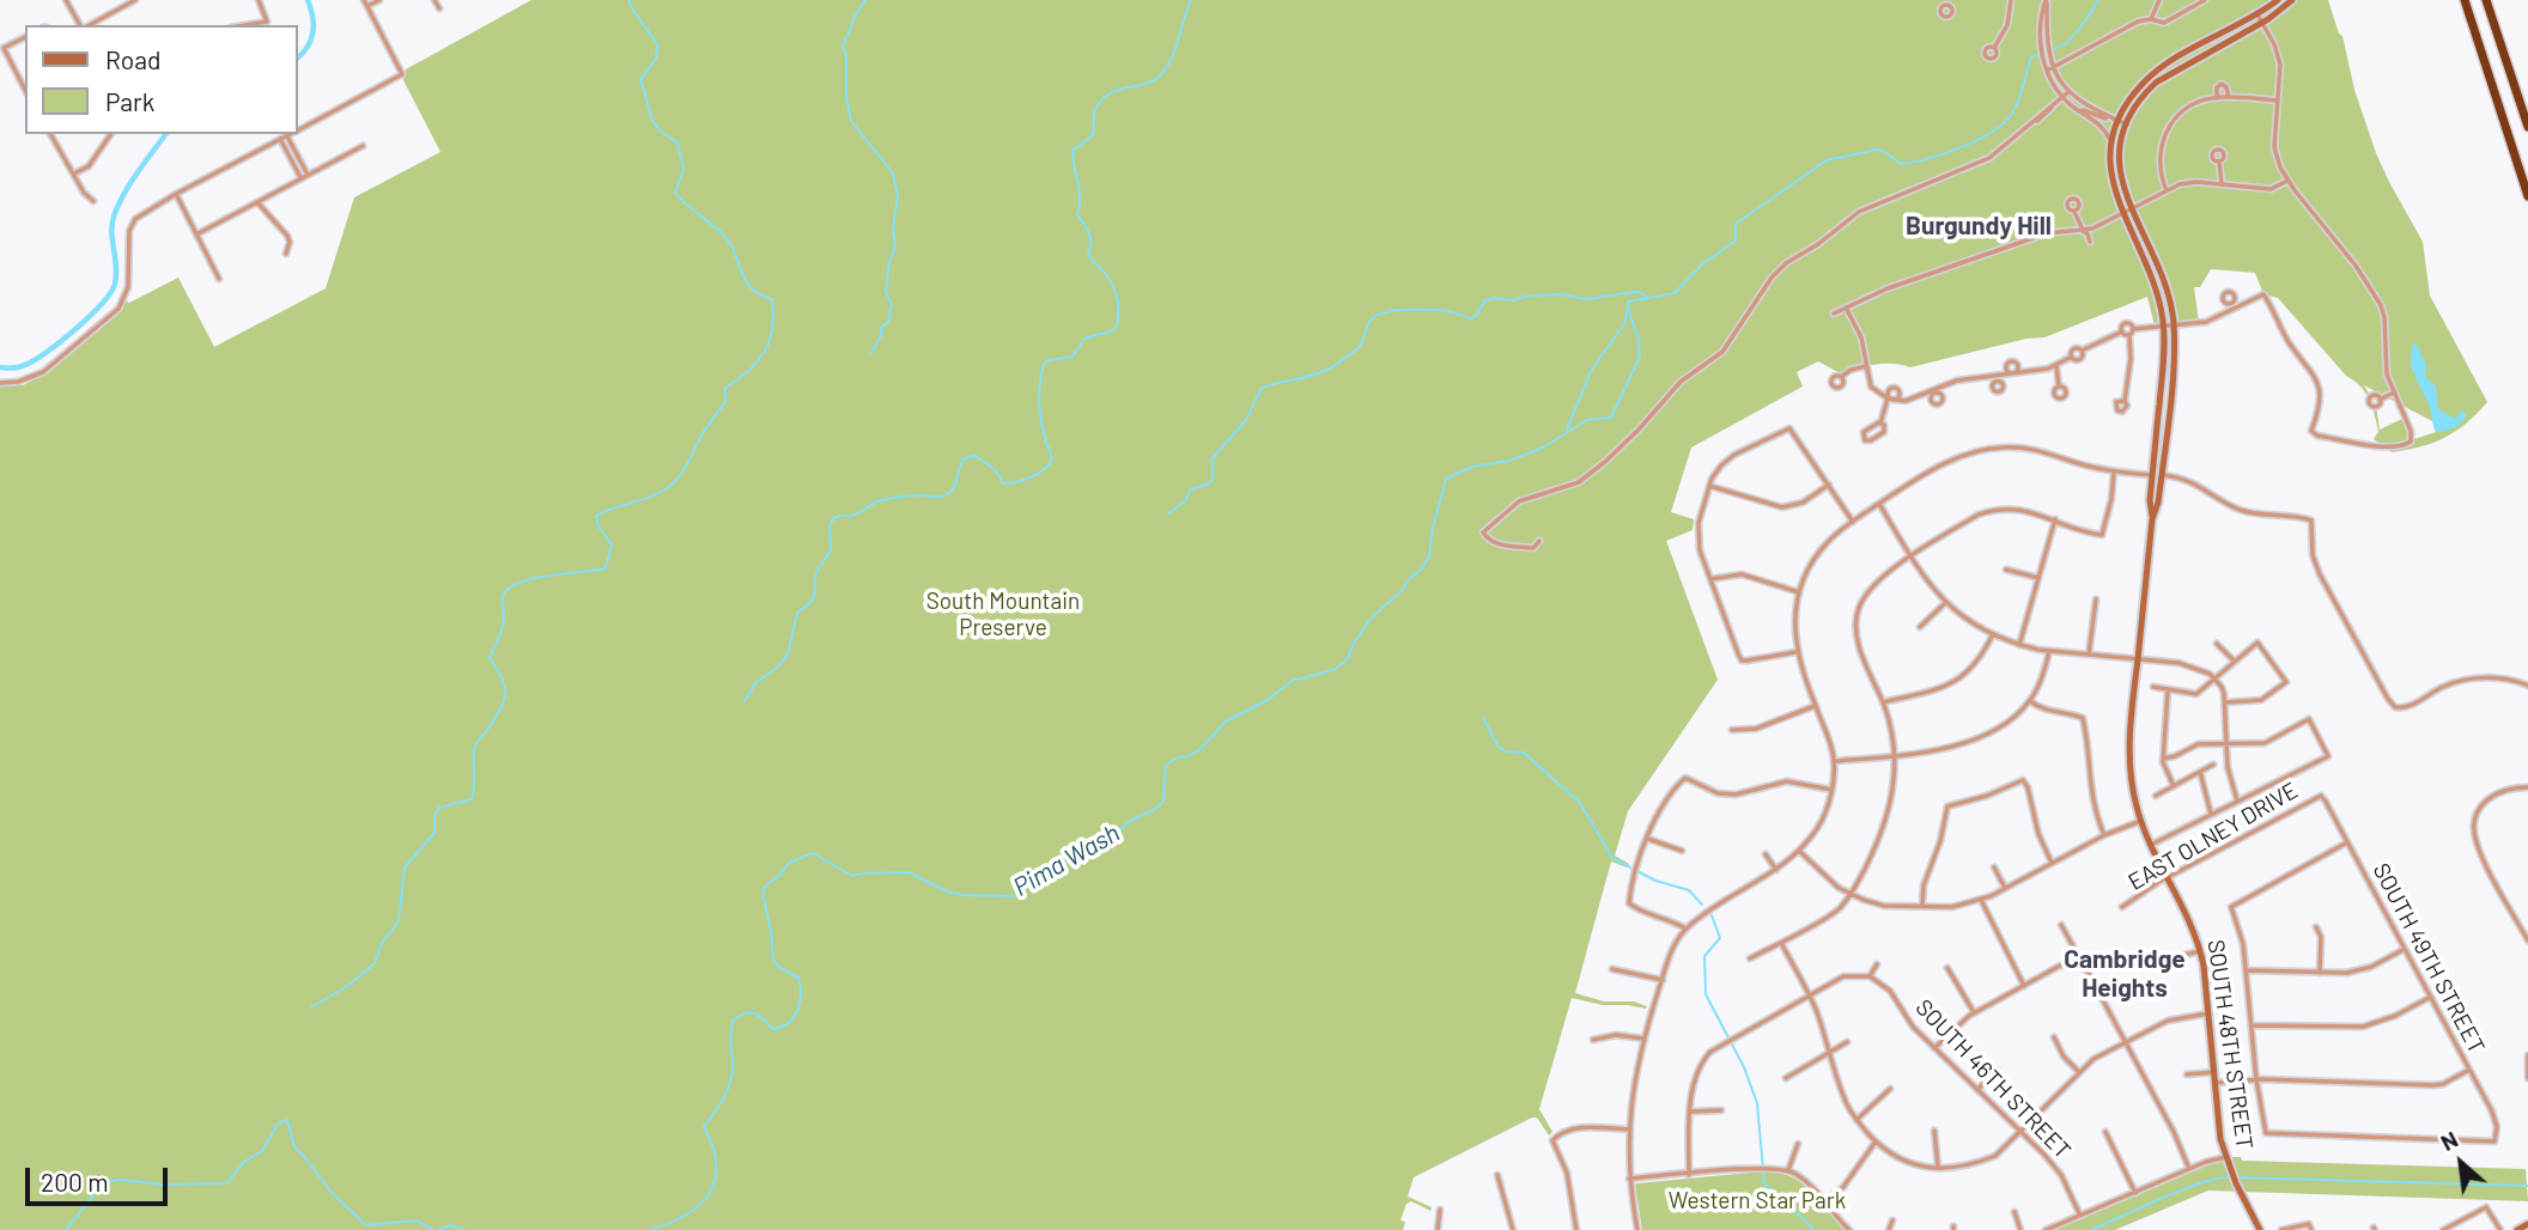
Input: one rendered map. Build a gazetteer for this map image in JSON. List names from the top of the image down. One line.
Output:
{"streets":{"main road":["SOUTH 48TH STREET"],"street":["EAST OLNEY DRIVE","SOUTH 49TH STREET","SOUTH 46TH STREET"]},"crossings":[["EAST OLNEY DRIVE","SOUTH 49TH STREET"],["EAST OLNEY DRIVE","SOUTH 48TH STREET"]],"districts":["Burgundy Hill","Cambridge Heights"],"water":["Pima Wash"],"parks":["South Mountain Preserve","Western Star Park"],"legend":["Road","Park"],"scale_bar":"200 m","north":"top left"}
